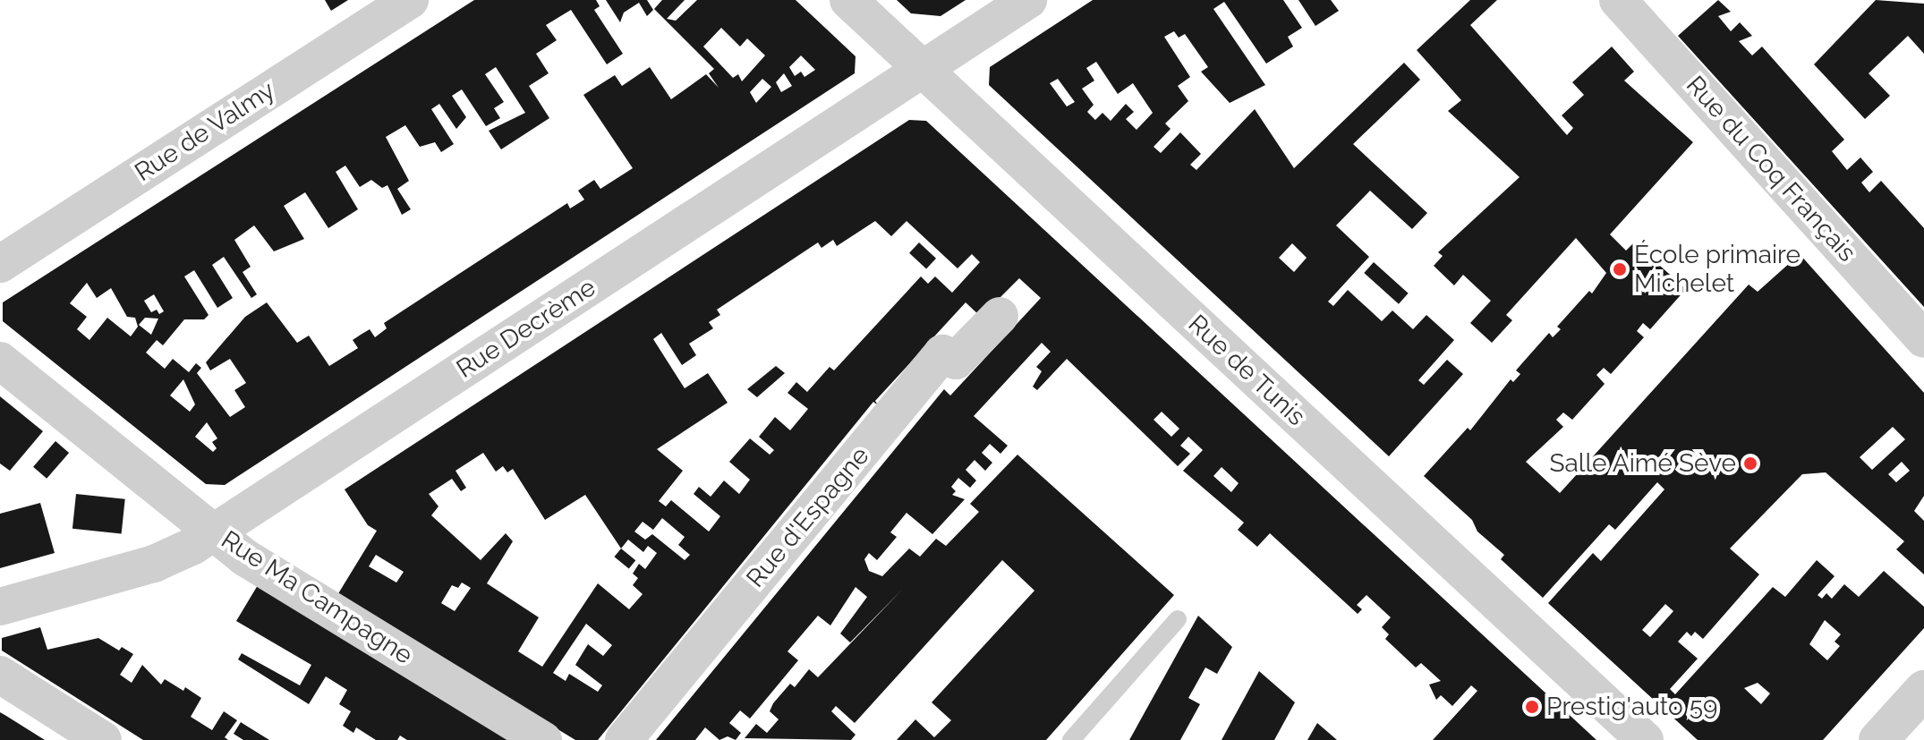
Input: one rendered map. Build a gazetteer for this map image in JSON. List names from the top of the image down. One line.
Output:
{"streets":{"street":["Rue de Valmy","Rue du Coq Français","Rue Decrème","Rue de Tunis","Rue d'Espagne","Rue Ma Campagne"]},"crossings":[["Rue Decrème","Rue de Tunis"],["Rue Decrème","Rue Ma Campagne"]],"places":["École primaire Michelet","Salle Aimé Sève","Prestig'auto 59"]}
